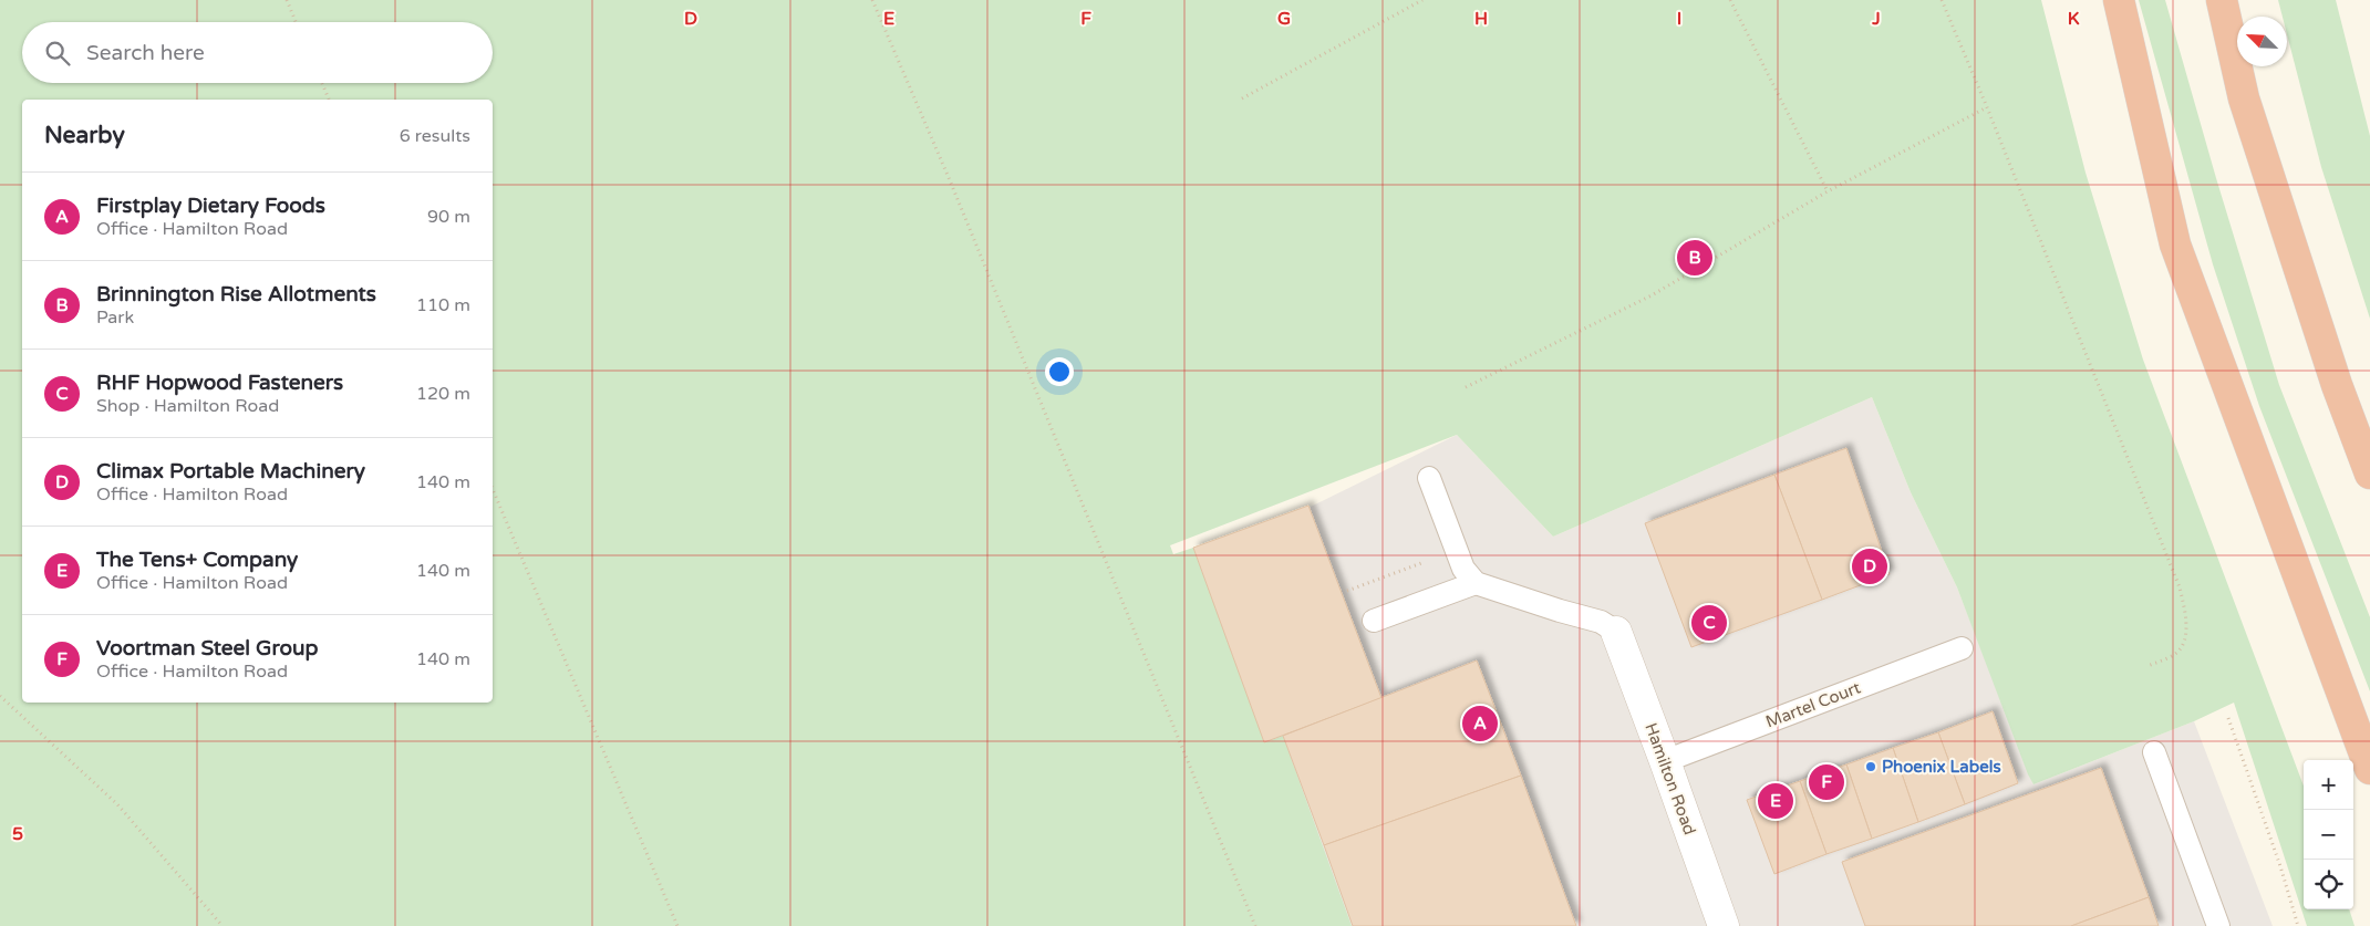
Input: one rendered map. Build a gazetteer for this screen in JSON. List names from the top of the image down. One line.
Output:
{"streets":{"street":["Hamilton Road"],"lane":["Martel Court"]},"crossings":[["Martel Court","Hamilton Road"]],"places":["Phoenix Labels"],"north":"top left","page":{"search":"Search here","heading":["Nearby","6 results"],"list":[{"mark":"A","name":"Firstplay Dietary Foods","note":"Office · Hamilton Road","value":"90 m"},{"mark":"B","name":"Brinnington Rise Allotments","note":"Park","value":"110 m"},{"mark":"C","name":"RHF Hopwood Fasteners","note":"Shop · Hamilton Road","value":"120 m"},{"mark":"D","name":"Climax Portable Machinery","note":"Office · Hamilton Road","value":"140 m"},{"mark":"E","name":"The Tens+ Company","note":"Office · Hamilton Road","value":"140 m"},{"mark":"F","name":"Voortman Steel Group","note":"Office · Hamilton Road","value":"140 m"}],"pins":["B","D","C","A","F","E"],"map_buttons":["+","−"]},"grid":{"columns":["D","E","F","G","H","I","J","K"],"rows":["5"]}}
